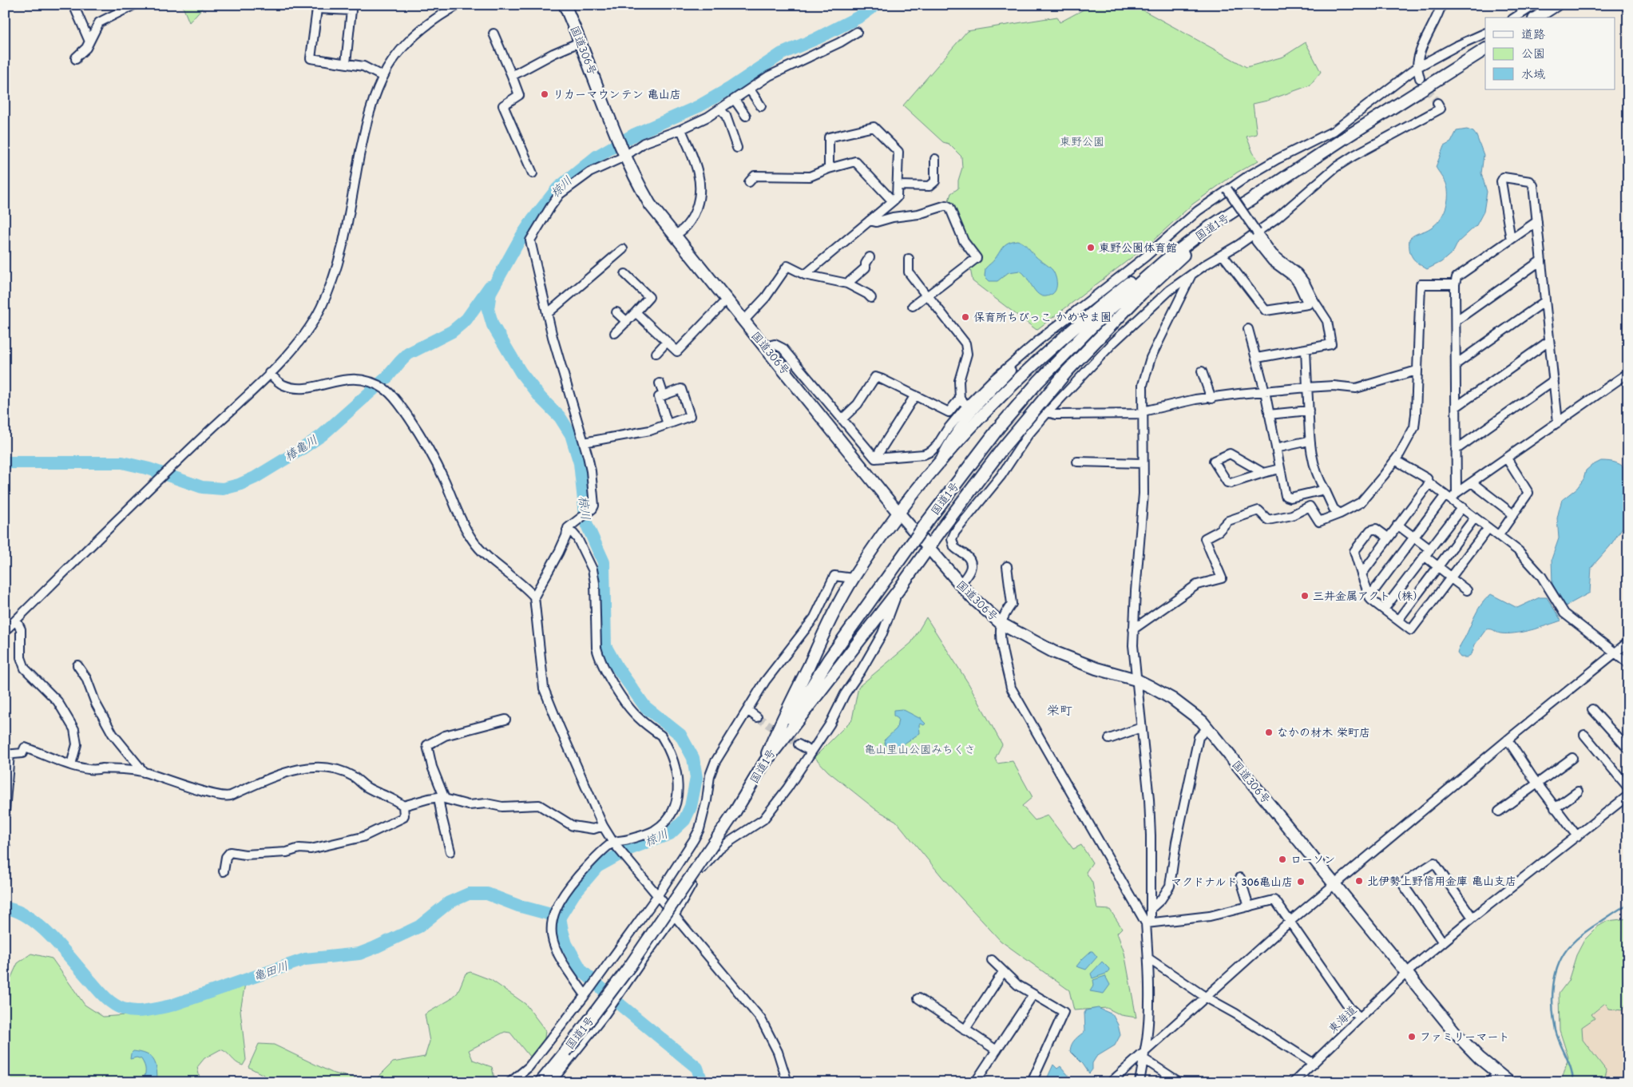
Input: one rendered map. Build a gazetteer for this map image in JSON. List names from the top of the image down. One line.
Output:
{"streets":{"highway":["国道306号","国道1号"],"street":["東海道"]},"crossings":[["国道306号","東海道"]],"districts":["栄町"],"water":["椋川","椿亀川","亀田川"],"parks":["東野公園","亀山里山公園みちくさ"],"places":["リカーマウンテン 亀山店","東野公園体育館","保育所ちびっこ かめやま園","三井金属アクト（株）","なかの材木 栄町店","ローソン","北伊勢上野信用金庫 亀山支店","マクドナルド 306亀山店","ファミリーマート"],"legend":["道路","公園","水域"]}
